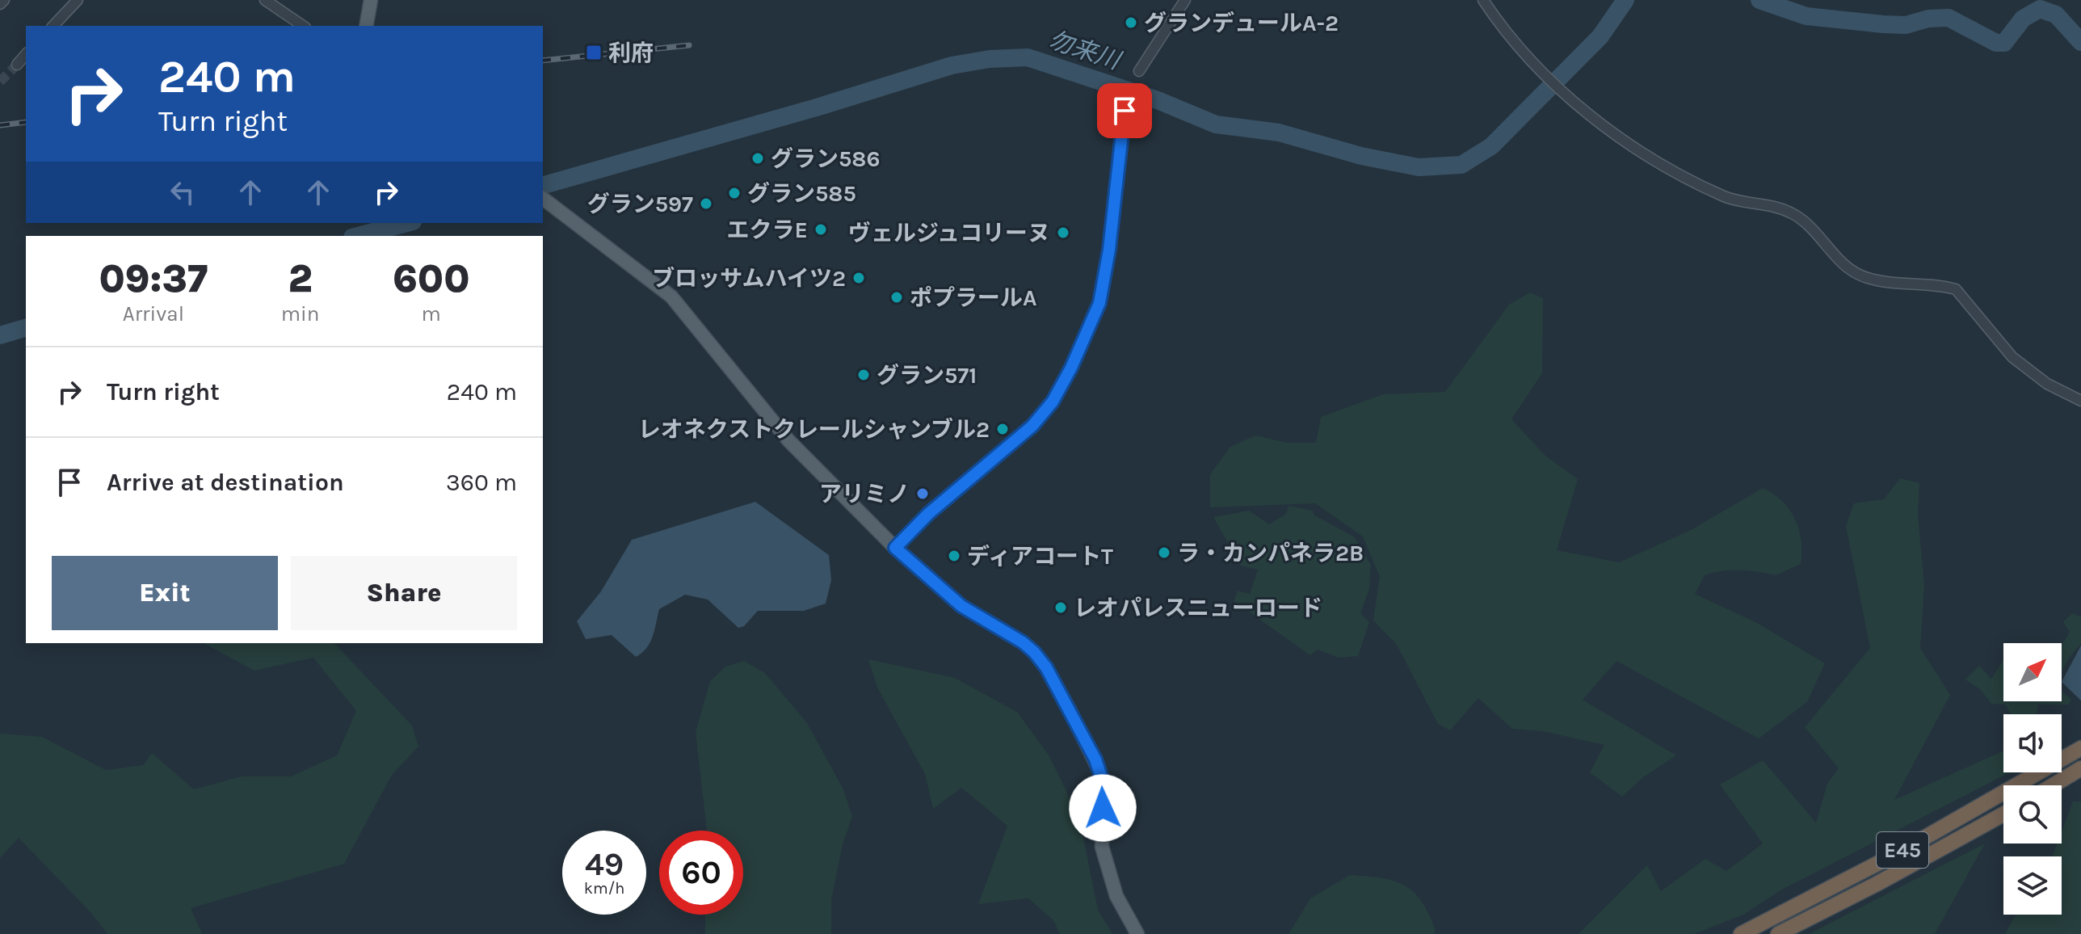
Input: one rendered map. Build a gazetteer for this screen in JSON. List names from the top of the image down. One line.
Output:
{"streets":{"highway":["E45"]},"water":["勿来川"],"places":{"other":["グランデュールA-2","グラン586","グラン585","グラン597","エクラE","ヴェルジュコリーヌ","ブロッサムハイツ2","ポプラールA","グラン571","レオネクストクレールシャンブル2","アリミノ","ラ・カンパネラ2B","ディアコートT","レオパレスニューロード"],"transit":["利府"]},"north":"top right","page":{"turn":["240 m","Turn right"],"eta":["09:37","Arrival","2","min","600","m"],"list":[{"name":"Turn right","value":"240 m"},{"name":"Arrive at destination","value":"360 m"}],"buttons":["Exit","Share"],"speed":"49 km/h","limit":"60"}}
